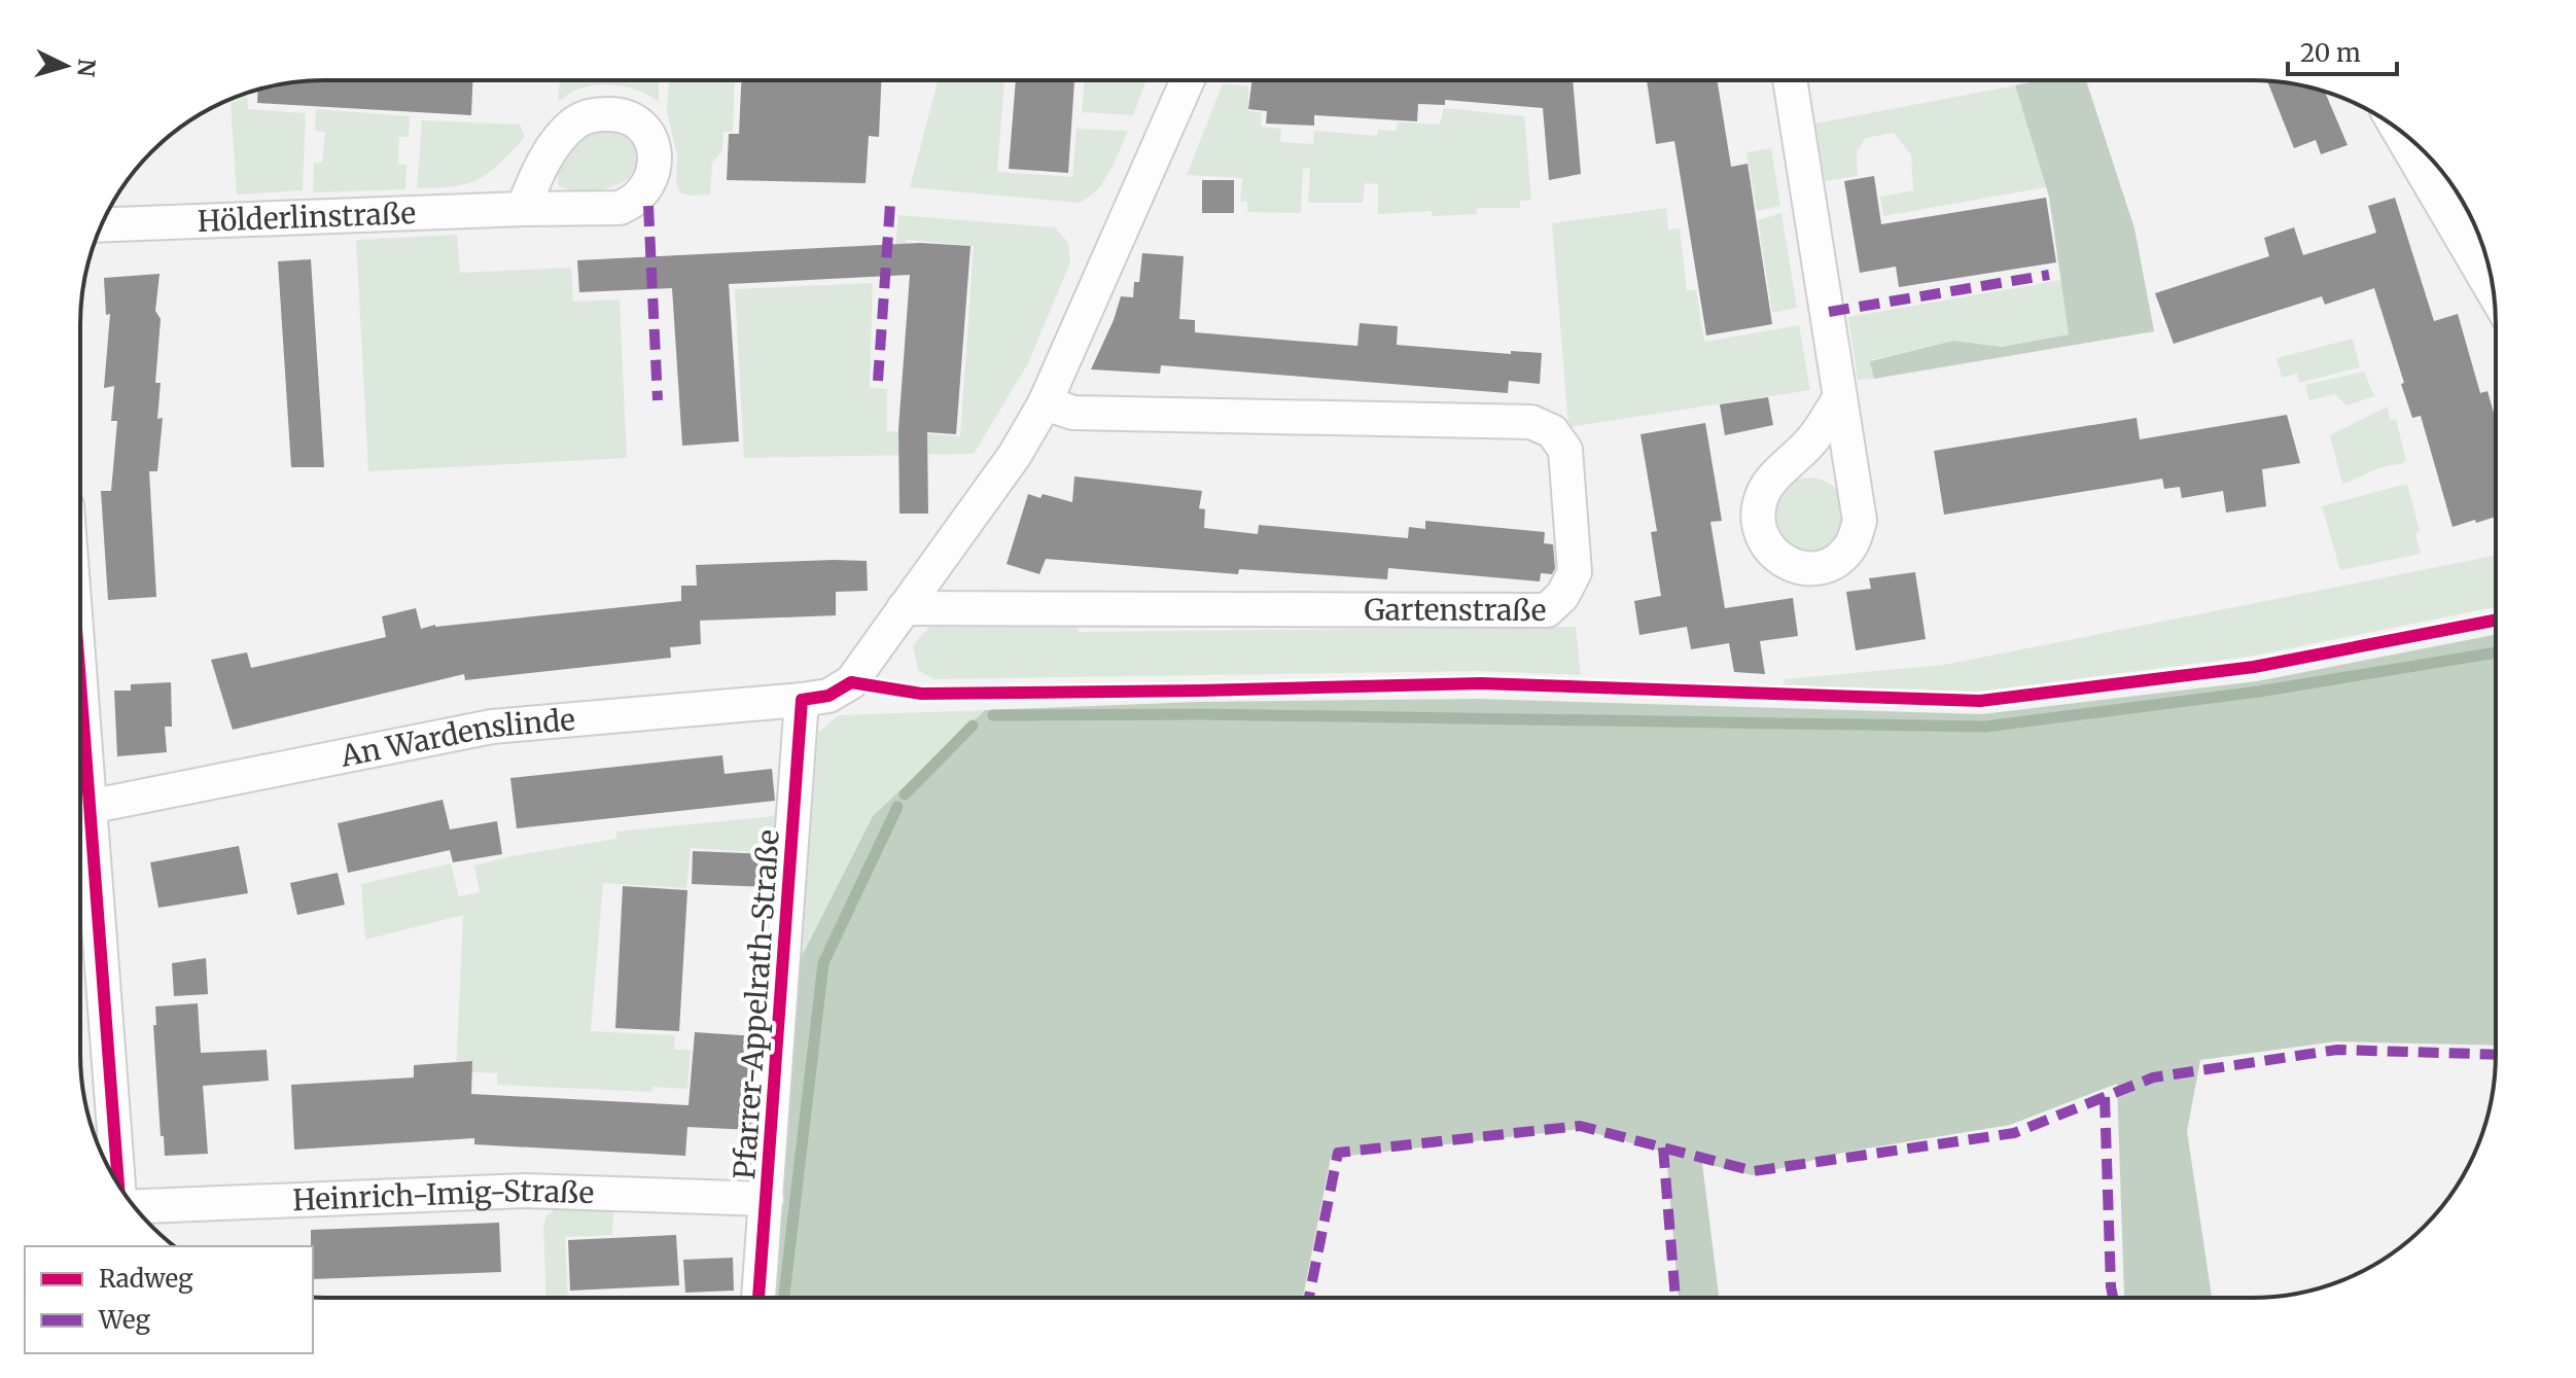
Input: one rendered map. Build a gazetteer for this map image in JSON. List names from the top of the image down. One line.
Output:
{"streets":{"street":["Hölderlinstraße","Gartenstraße","An Wardenslinde","Pfarrer-Appelrath-Straße","Heinrich-Imig-Straße"]},"crossings":[["Gartenstraße","An Wardenslinde"],["An Wardenslinde","Pfarrer-Appelrath-Straße"],["Pfarrer-Appelrath-Straße","Heinrich-Imig-Straße"]],"legend":["Radweg","Weg"],"scale_bar":"20 m","north":"right"}
